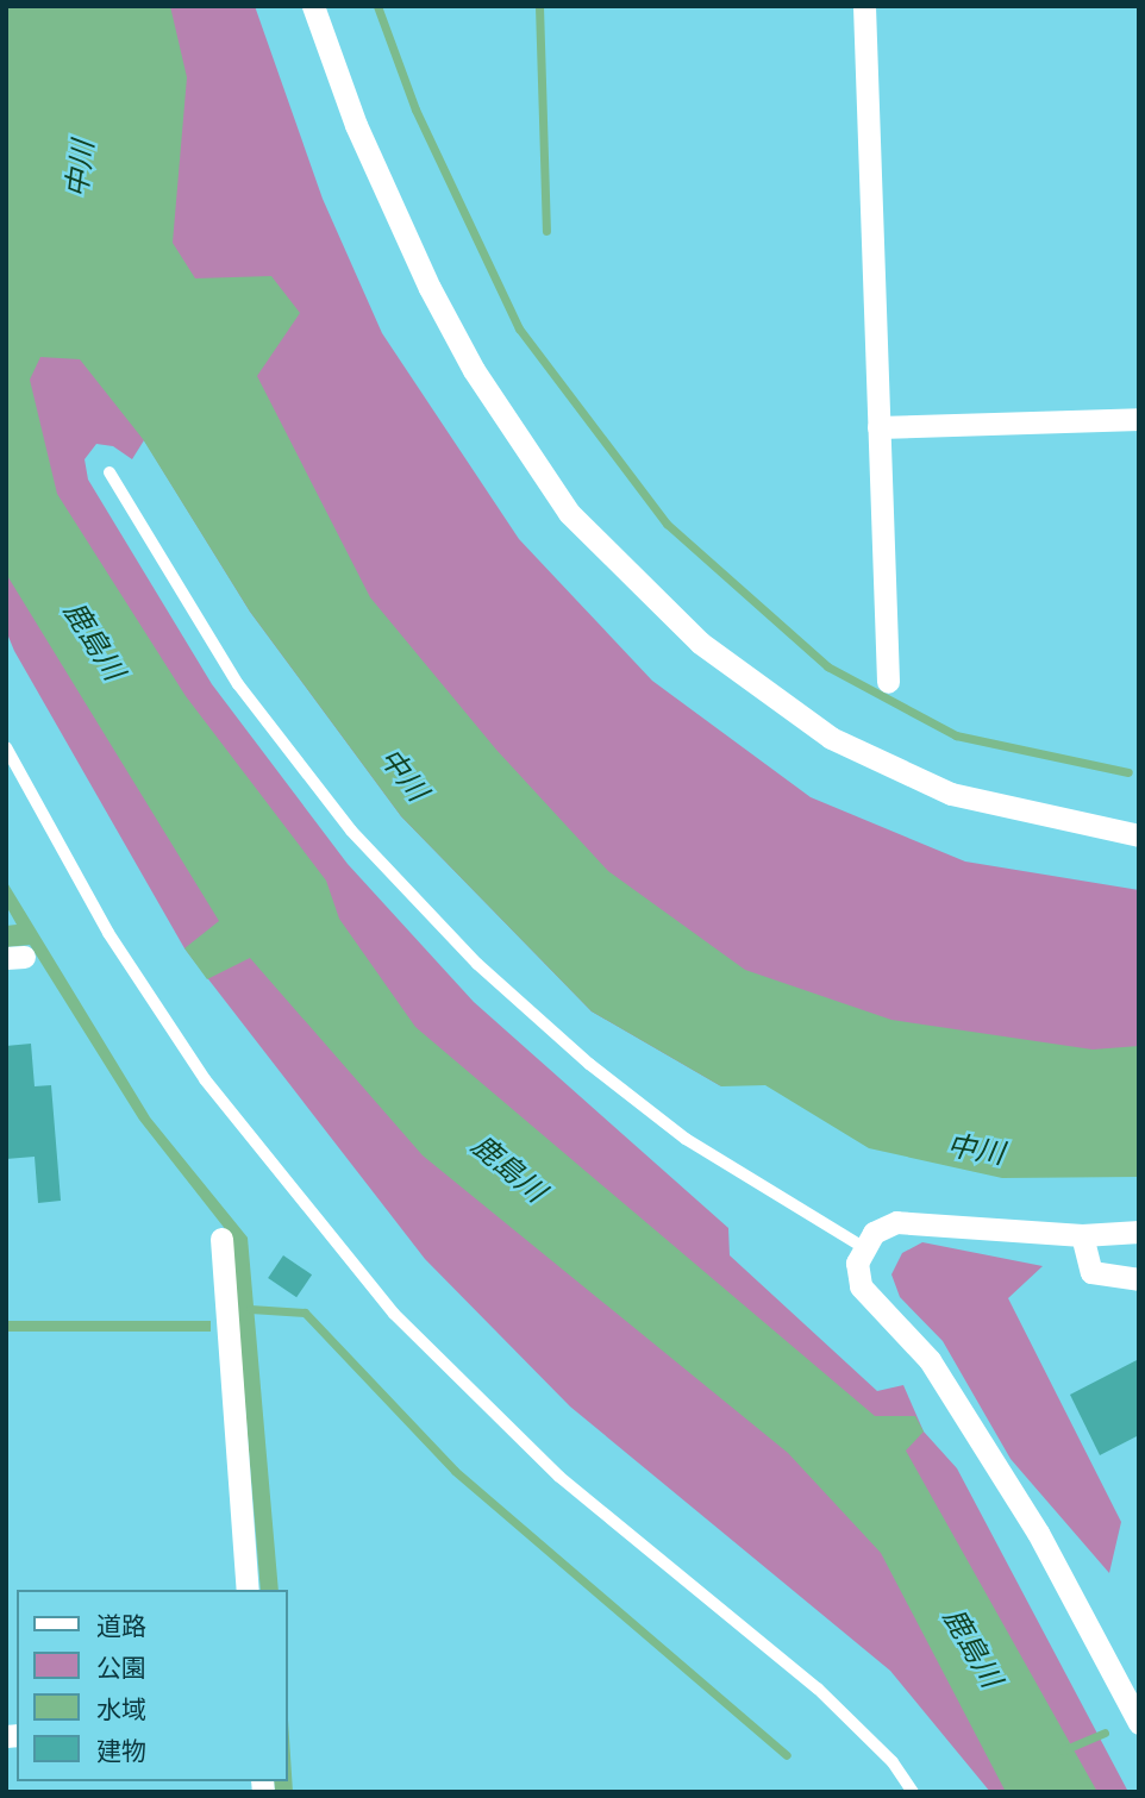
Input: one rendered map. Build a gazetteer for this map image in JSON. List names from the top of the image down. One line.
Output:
{"water":["中川","鹿島川"],"legend":["道路","公園","水域","建物"]}
